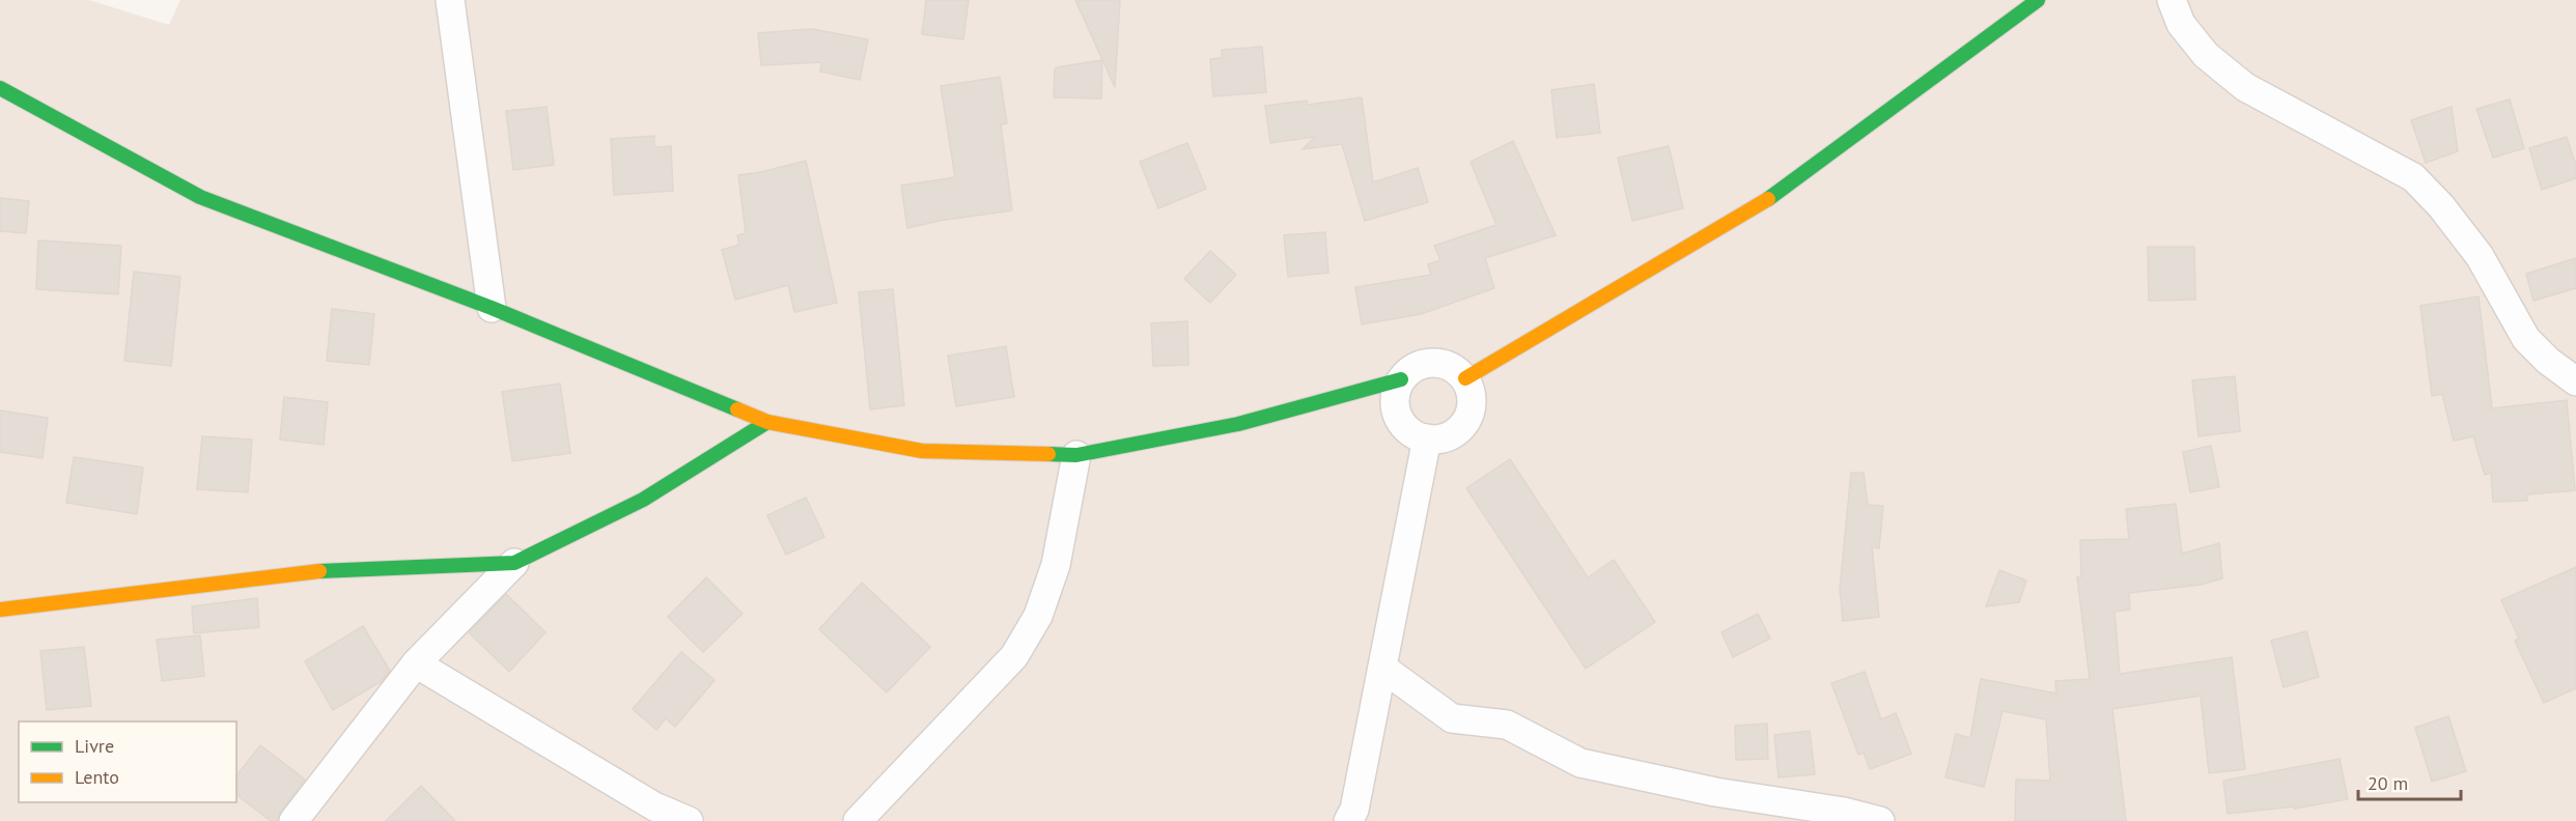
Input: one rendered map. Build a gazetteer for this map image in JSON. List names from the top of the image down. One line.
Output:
{"legend":["Livre","Lento"],"scale_bar":"20 m"}
